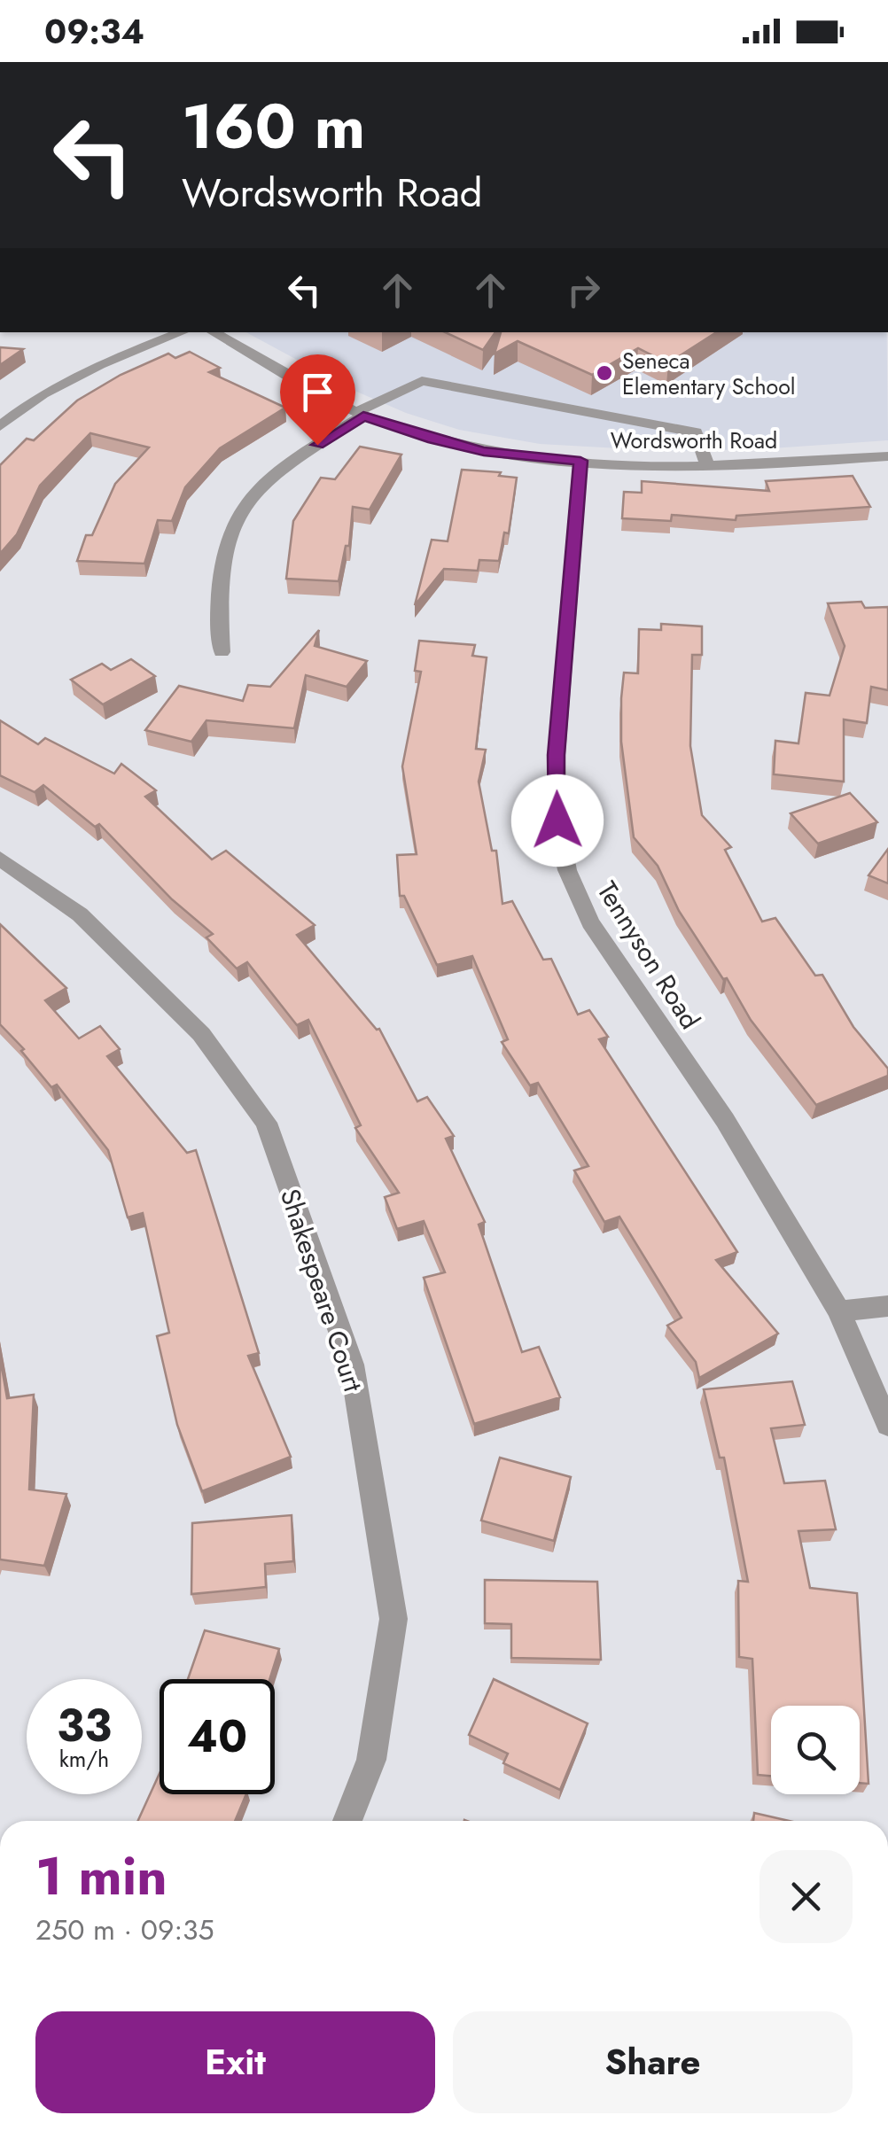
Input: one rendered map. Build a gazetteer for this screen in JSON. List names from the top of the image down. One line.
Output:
{"streets":{"street":["Wordsworth Road","Tennyson Road","Shakespeare Court"]},"crossings":[["Wordsworth Road","Tennyson Road"]],"places":["Seneca Elementary School"],"page":{"status":"09:34","turn":["160 m","Wordsworth Road"],"speed":"33 km/h","limit":"40","heading":["1 min","250 m · 09:35"],"buttons":["Exit","Share"]}}
